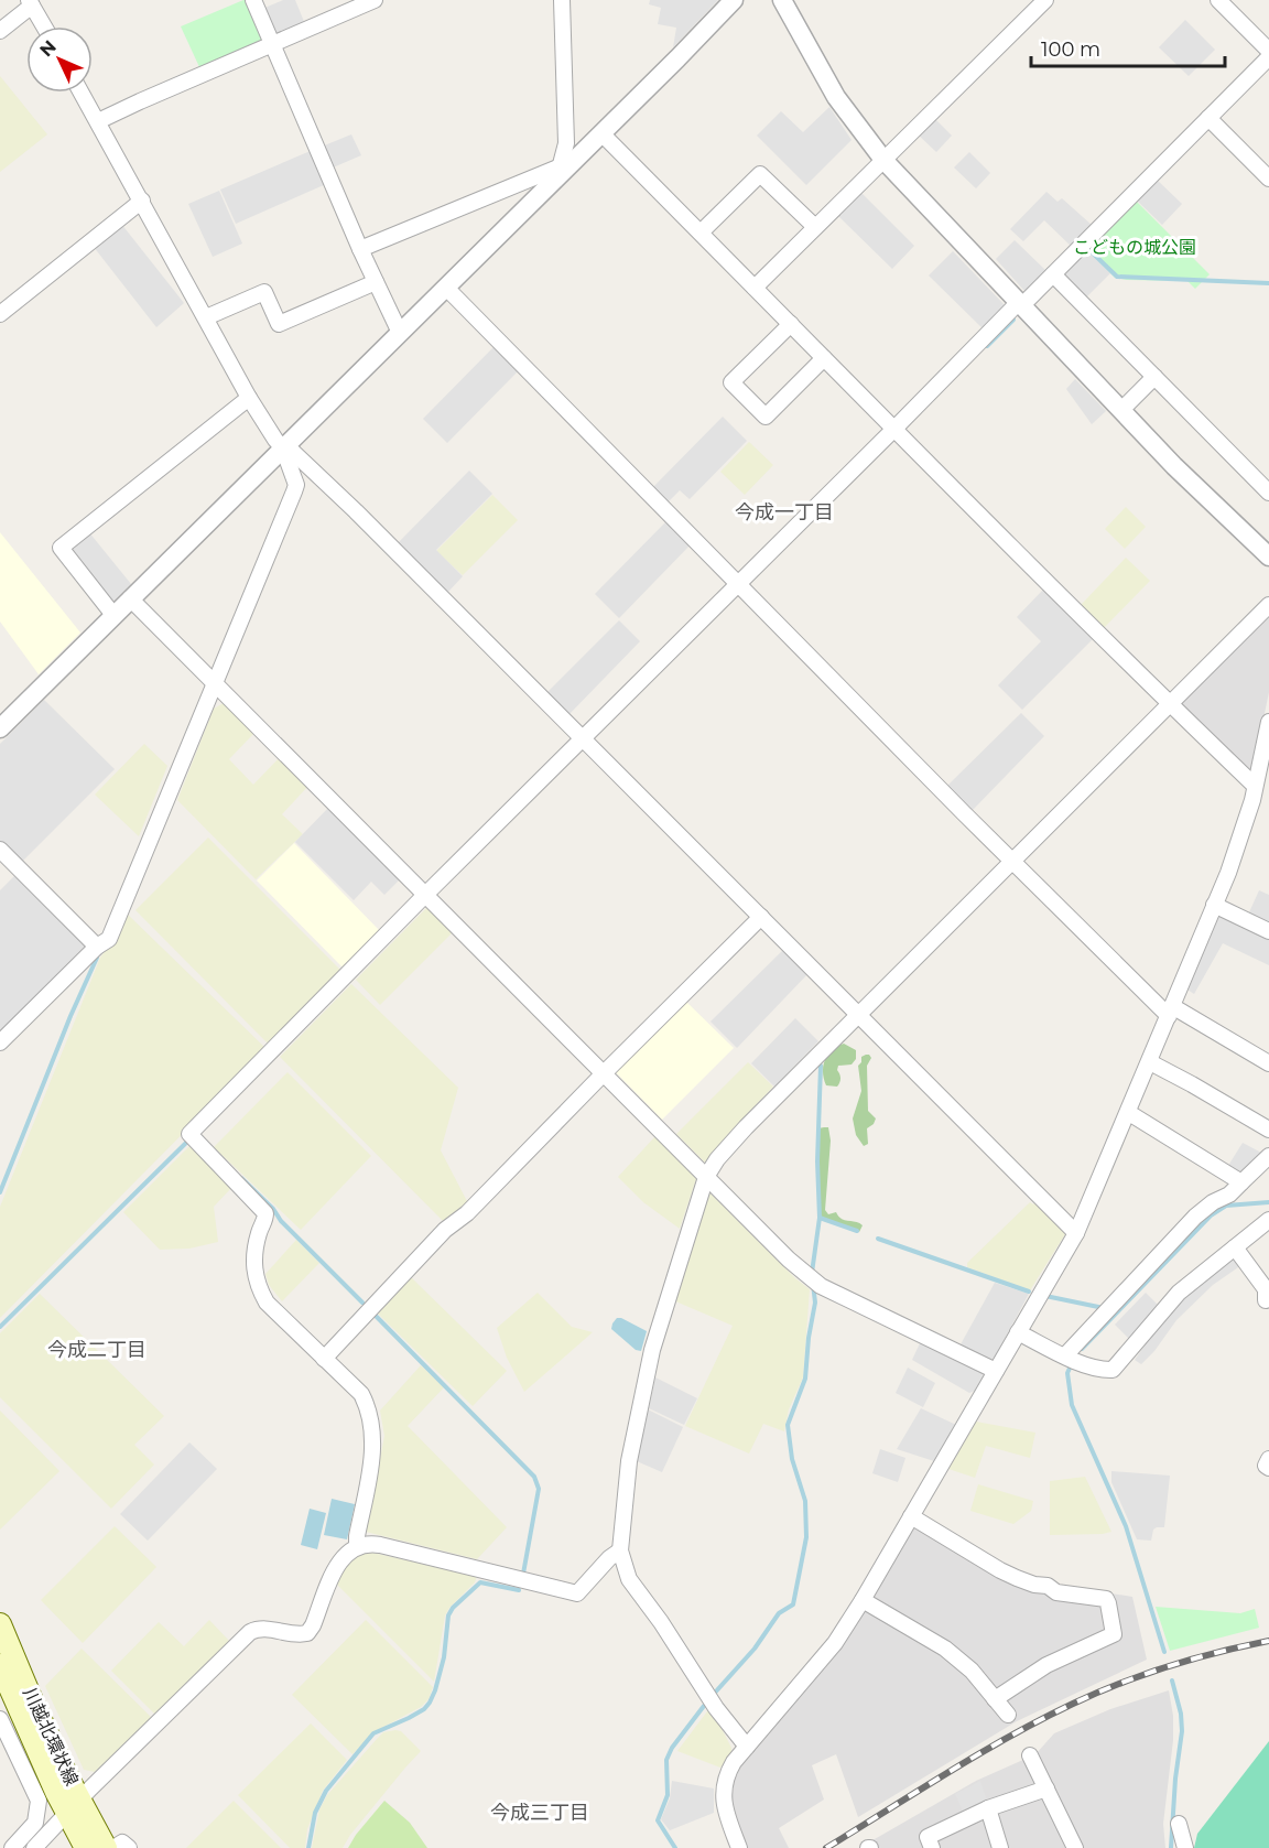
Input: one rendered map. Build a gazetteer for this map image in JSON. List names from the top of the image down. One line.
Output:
{"streets":{"main road":["川越北環状線"]},"districts":["今成一丁目","今成二丁目","今成三丁目"],"parks":["こどもの城公園"],"scale_bar":"100 m","north":"top left"}
